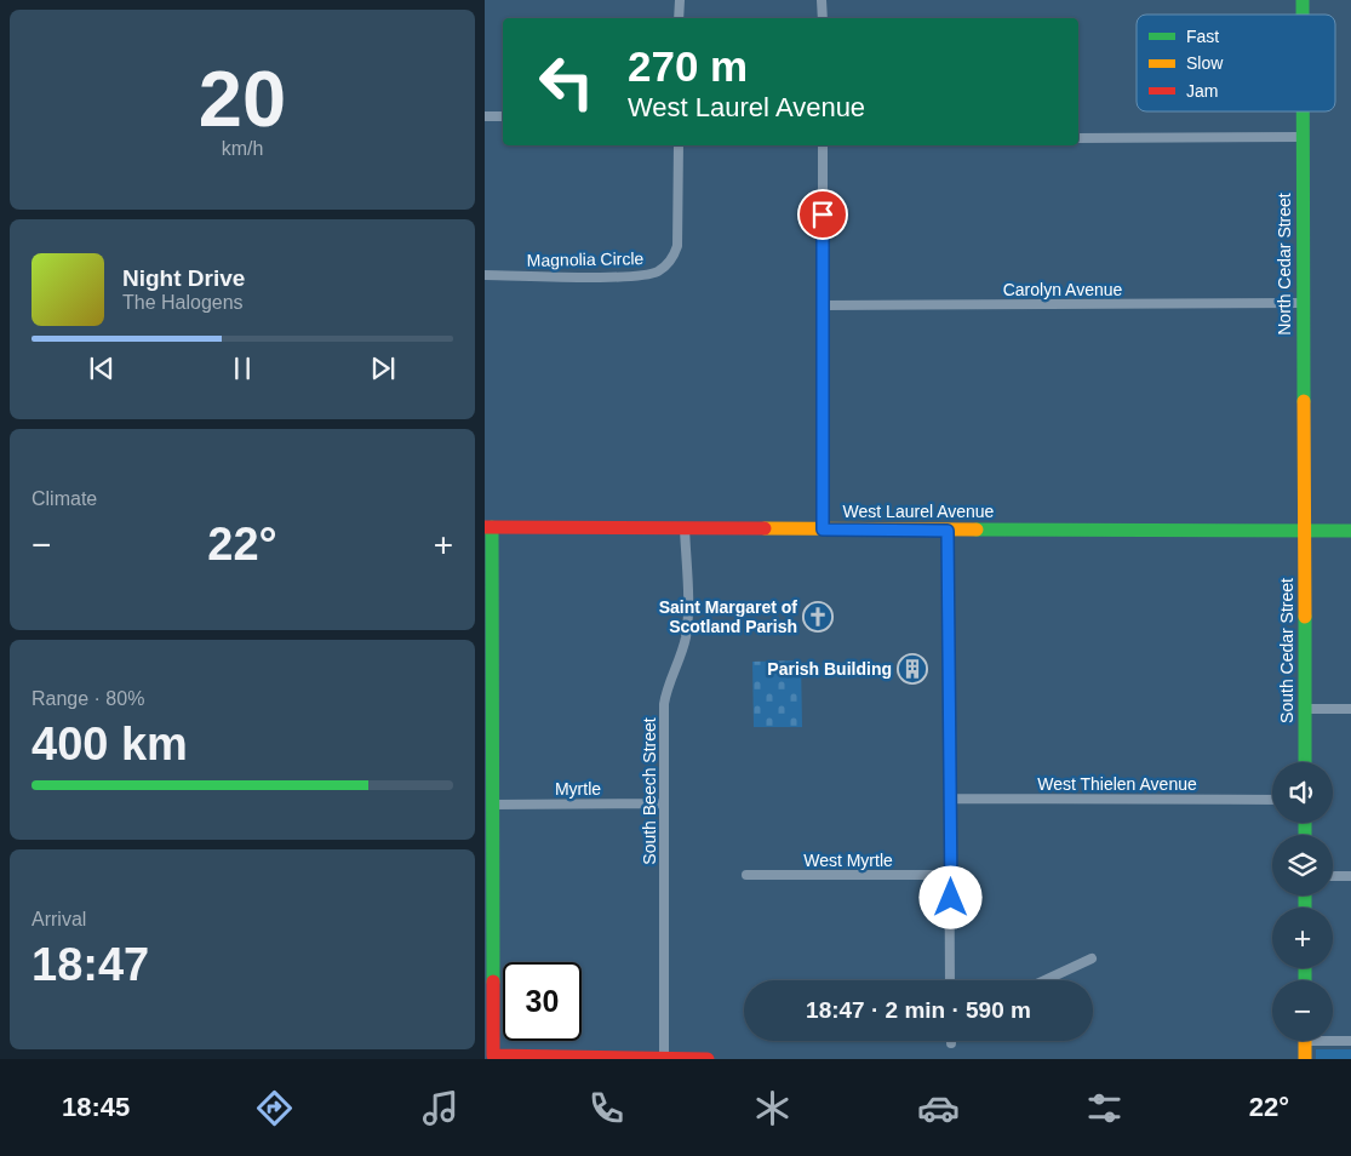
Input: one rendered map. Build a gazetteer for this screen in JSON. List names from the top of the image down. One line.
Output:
{"streets":{"street":["Magnolia Circle","North Cedar Street","Carolyn Avenue","West Laurel Avenue","South Cedar Street","West Thielen Avenue","Myrtle","South Beech Street","West Myrtle"]},"crossings":[["North Cedar Street","Carolyn Avenue"],["North Cedar Street","West Laurel Avenue"],["North Cedar Street","South Cedar Street"],["West Laurel Avenue","South Cedar Street"],["West Laurel Avenue","South Beech Street"],["Myrtle","South Beech Street"]],"places":{"church":["Saint Margaret of Scotland Parish"],"building":["Parish Building"]},"legend":["Fast","Slow","Jam"],"page":{"tile":[["20","km/h"],"Climate",["Range · 80%","400 km"],["Arrival","18:47"]],"turn":["270 m","West Laurel Avenue"],"song":["Night Drive","The Halogens"],"heat":["−","22°","+"],"map_buttons":["+","−"],"limit":"30","trip":"18:47 · 2 min · 590 m","tabs":["18:45","22°"]}}
